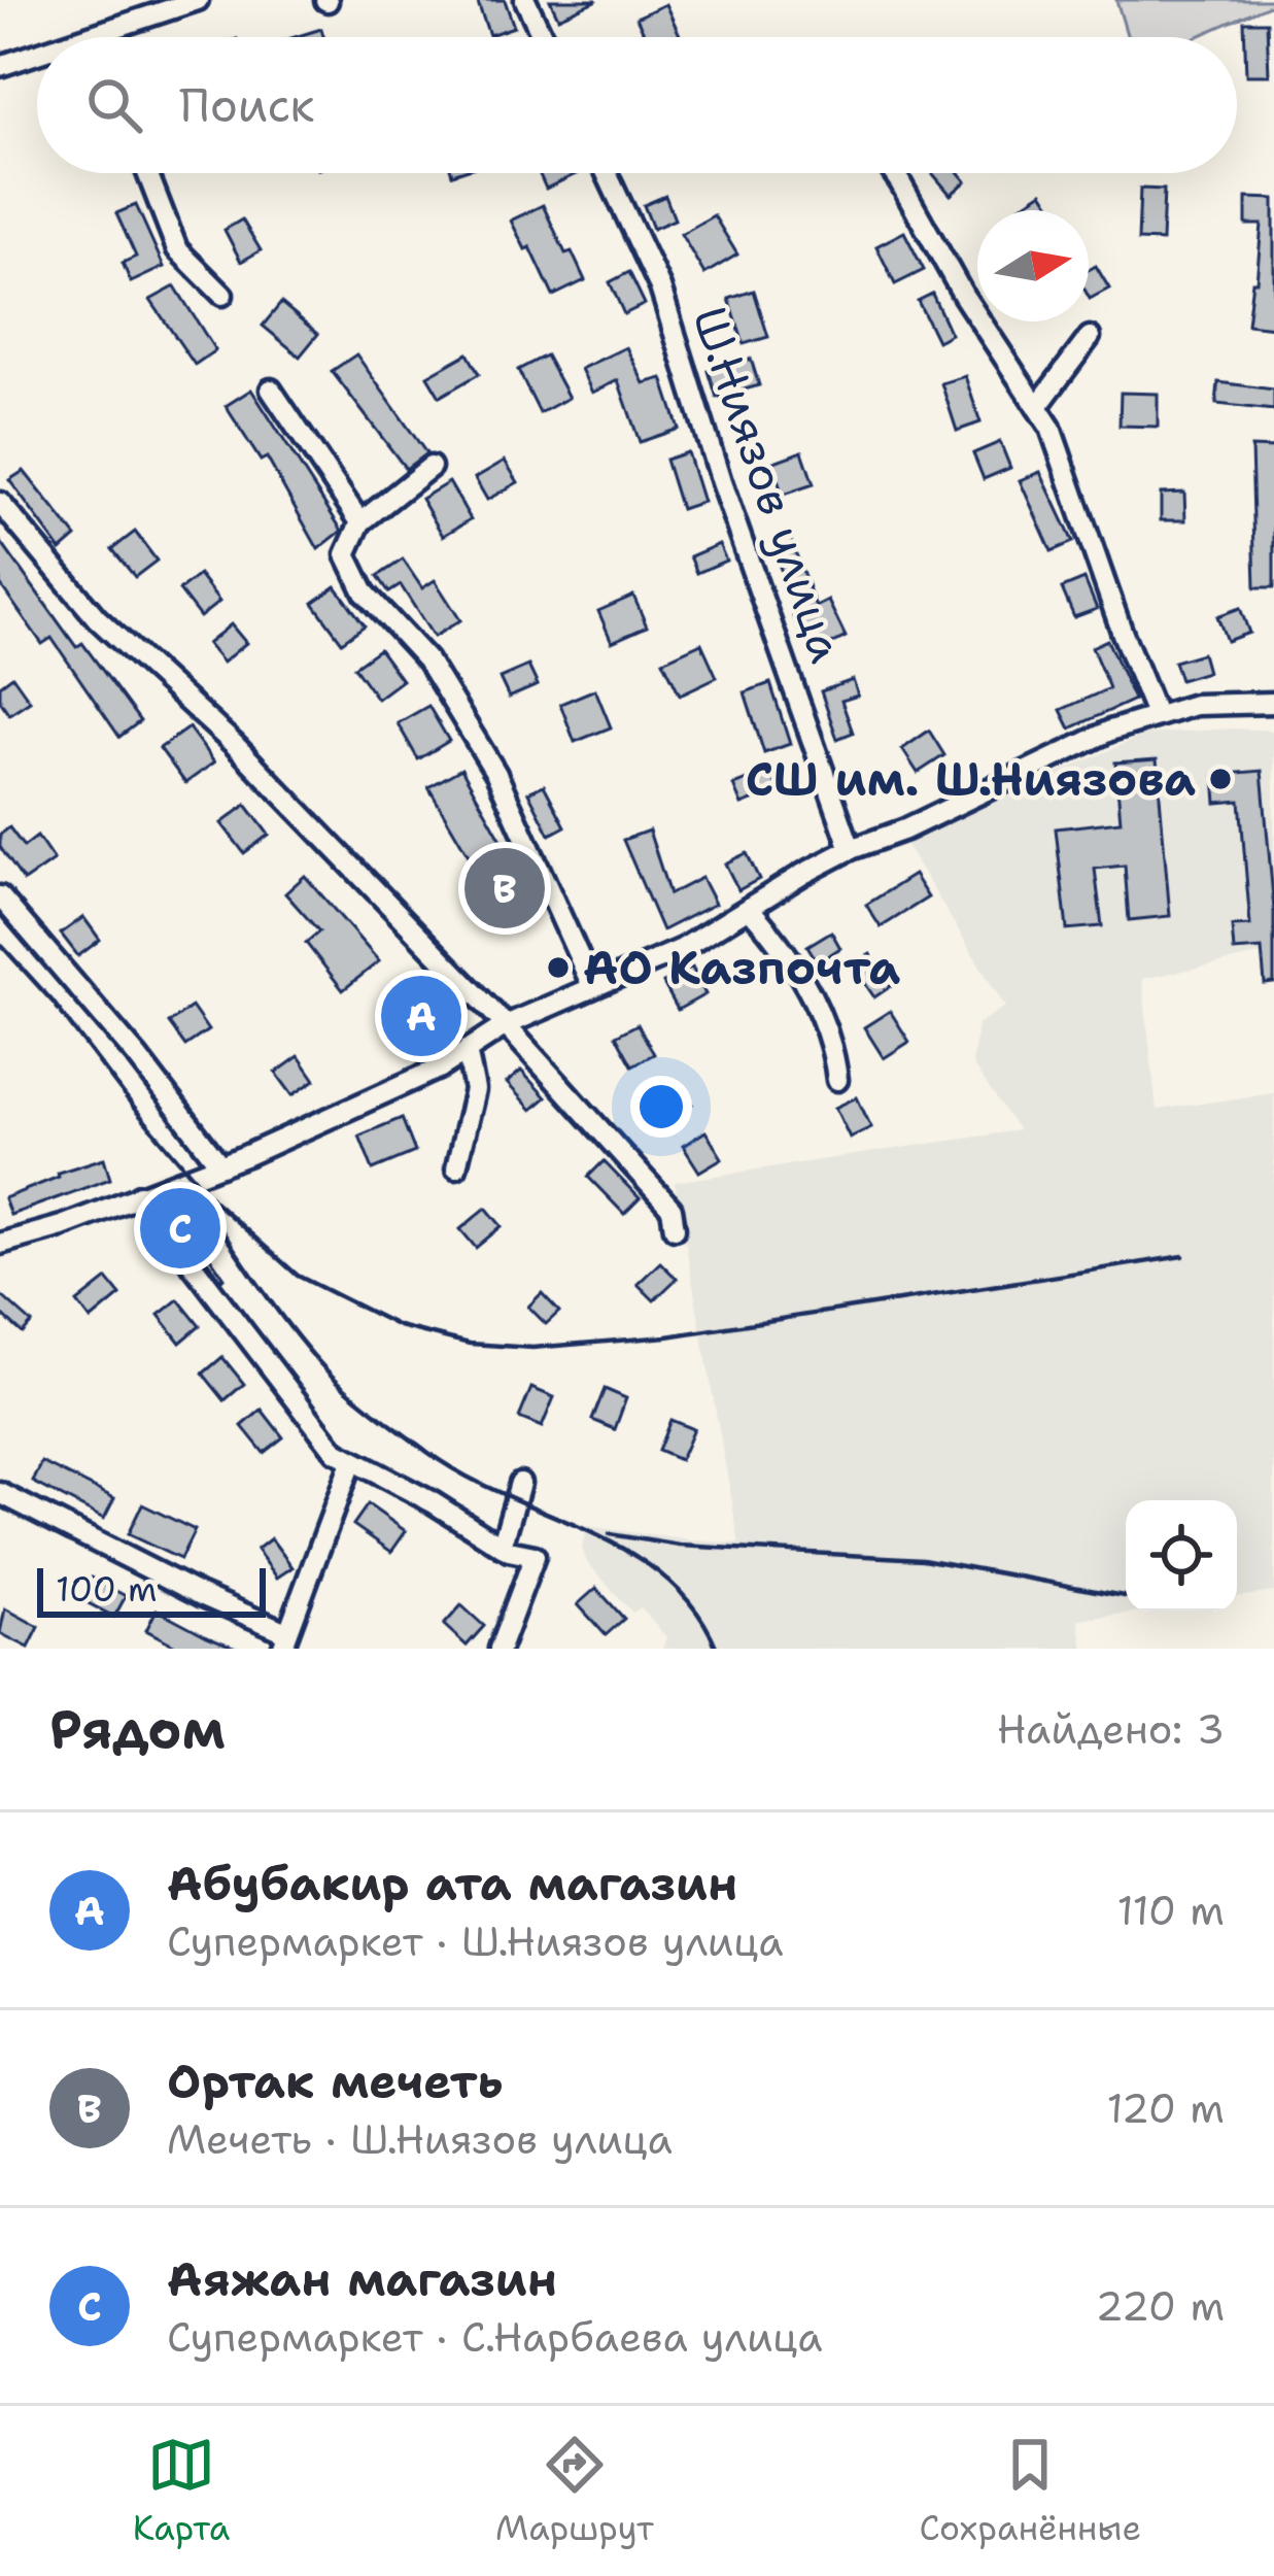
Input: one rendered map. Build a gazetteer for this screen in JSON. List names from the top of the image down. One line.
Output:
{"streets":{"street":["Ш.Ниязов улица"]},"places":["СШ им. Ш.Ниязова","АО Казпочта"],"scale_bar":"100 m","north":"right","page":{"search":"Поиск","pins":["B","A","C"],"scale":"100 m","heading":["Рядом","Найдено: 3"],"list":[{"mark":"A","name":"Абубакир ата магазин","note":"Супермаркет · Ш.Ниязов улица","value":"110 m"},{"mark":"B","name":"Ортак мечеть","note":"Мечеть · Ш.Ниязов улица","value":"120 m"},{"mark":"C","name":"Аяжан магазин","note":"Супермаркет · С.Нарбаева улица","value":"220 m"}],"nav":["Карта","Маршрут","Сохранённые"]}}
